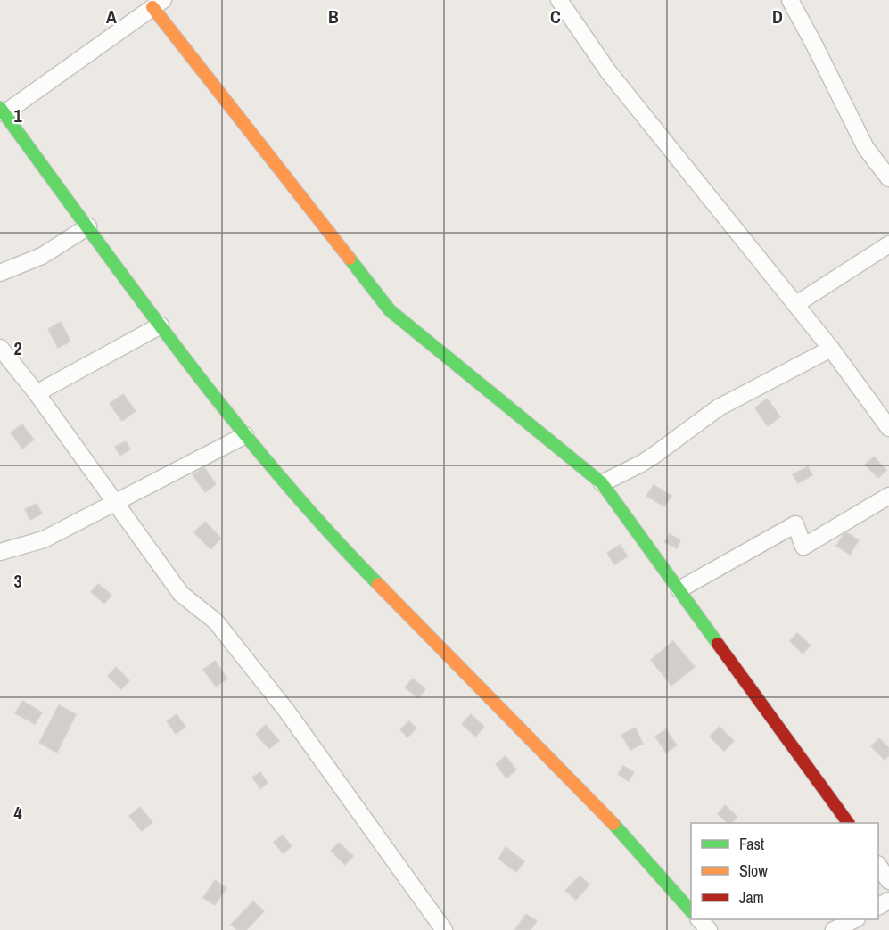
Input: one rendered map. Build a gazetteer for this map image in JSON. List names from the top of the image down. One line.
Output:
{"legend":["Fast","Slow","Jam"],"grid":{"columns":["A","B","C","D"],"rows":["1","2","3","4"]}}
